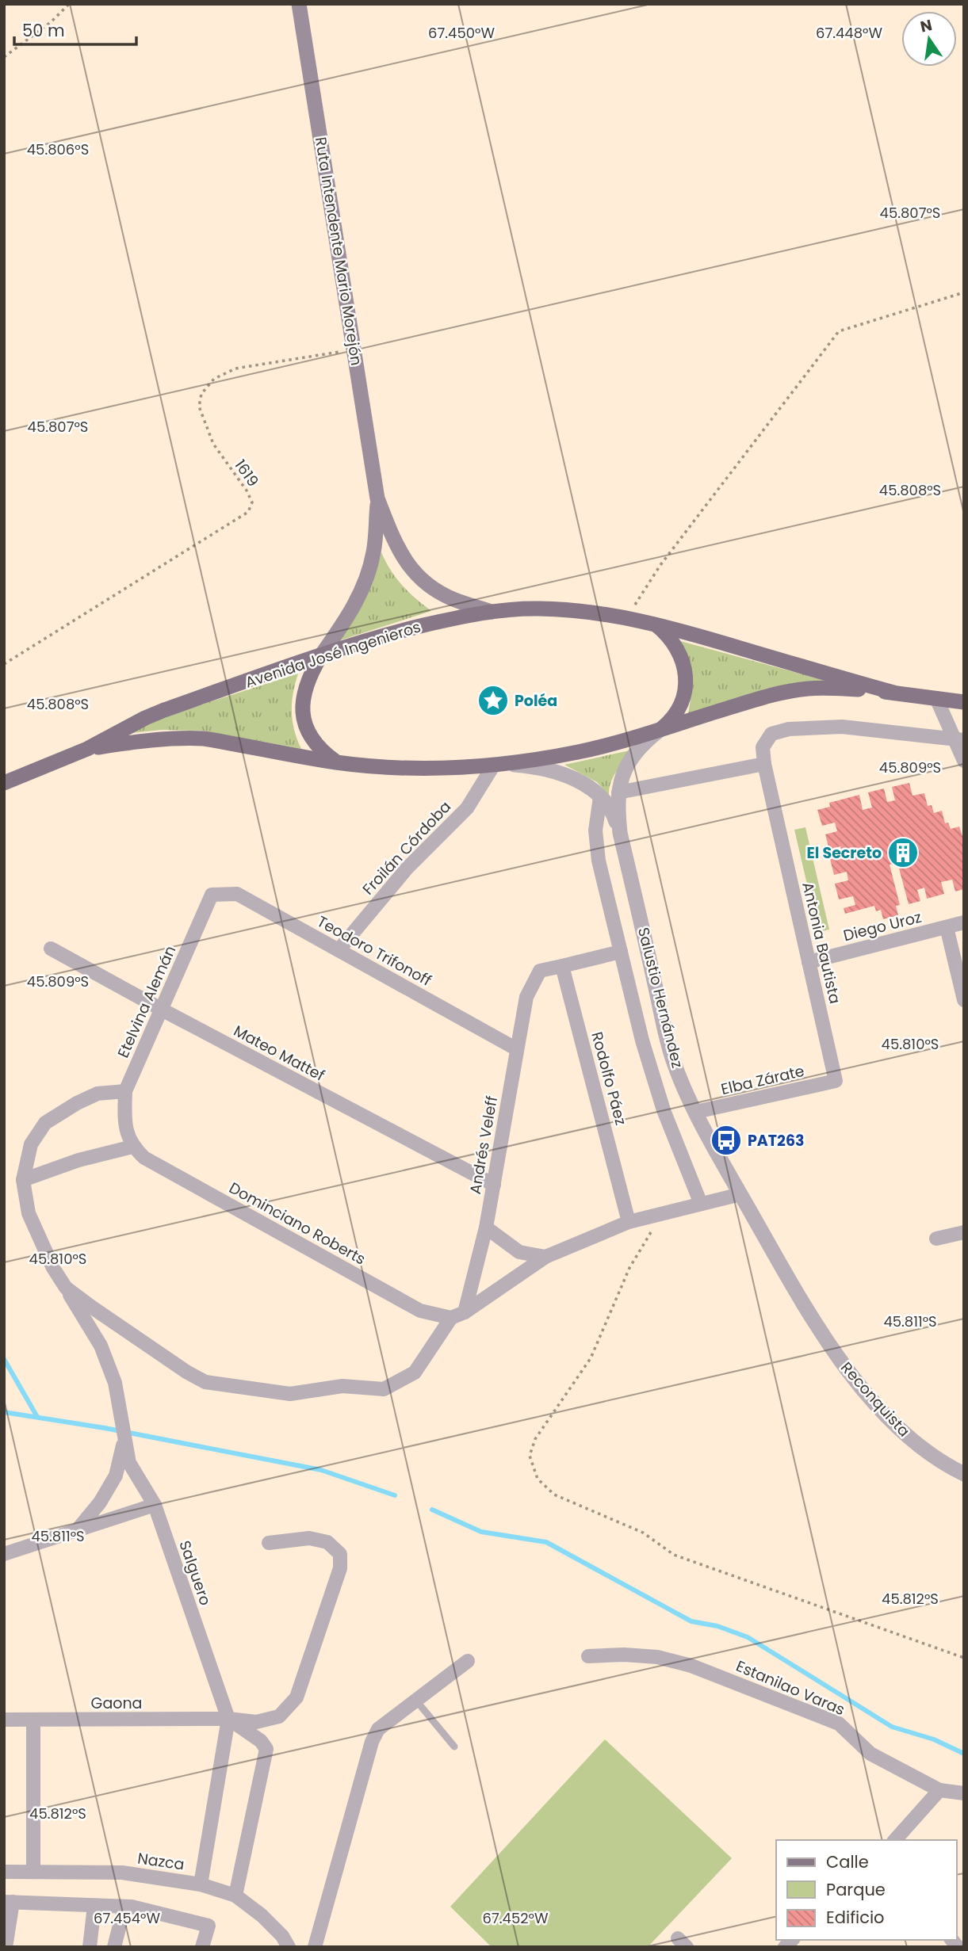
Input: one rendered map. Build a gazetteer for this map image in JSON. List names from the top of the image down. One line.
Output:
{"streets":{"main road":["Ruta Intendente Mario Morejón","Avenida José Ingenieros"],"street":["Froilán Córdoba","Diego Uroz","Antonia Bautista","Teodoro Trifonoff","Salustio Hernández","Etelvina Alemán","Mateo Mattef","Rodolfo Páez","Elba Zárate","Andrés Veleff","Dominciano Roberts","Reconquista","Salguero","Estanilao Varas","Gaona","Nazca"],"path":["1619"]},"crossings":[["Ruta Intendente Mario Morejón","1619"],["Avenida José Ingenieros","Froilán Córdoba"],["Avenida José Ingenieros","Salustio Hernández"],["Froilán Córdoba","Teodoro Trifonoff"],["Diego Uroz","Antonia Bautista"],["Antonia Bautista","Elba Zárate"],["Teodoro Trifonoff","Etelvina Alemán"],["Teodoro Trifonoff","Andrés Veleff"],["Salustio Hernández","Elba Zárate"],["Salustio Hernández","Reconquista"],["Etelvina Alemán","Mateo Mattef"],["Etelvina Alemán","Dominciano Roberts"],["Mateo Mattef","Andrés Veleff"],["Rodolfo Páez","Andrés Veleff"],["Andrés Veleff","Dominciano Roberts"],["Salguero","Gaona"],["Salguero","Nazca"]],"places":{"place":["Poléa"],"building":["El Secreto"],"bus stop":["PAT263"]},"legend":["Calle","Parque","Edificio"],"scale_bar":"50 m","north":"top","coordinates":["67.450°W","67.448°W","45.806°S","45.807°S","45.808°S","45.809°S","45.810°S","45.811°S","45.812°S","67.454°W","67.452°W"]}
